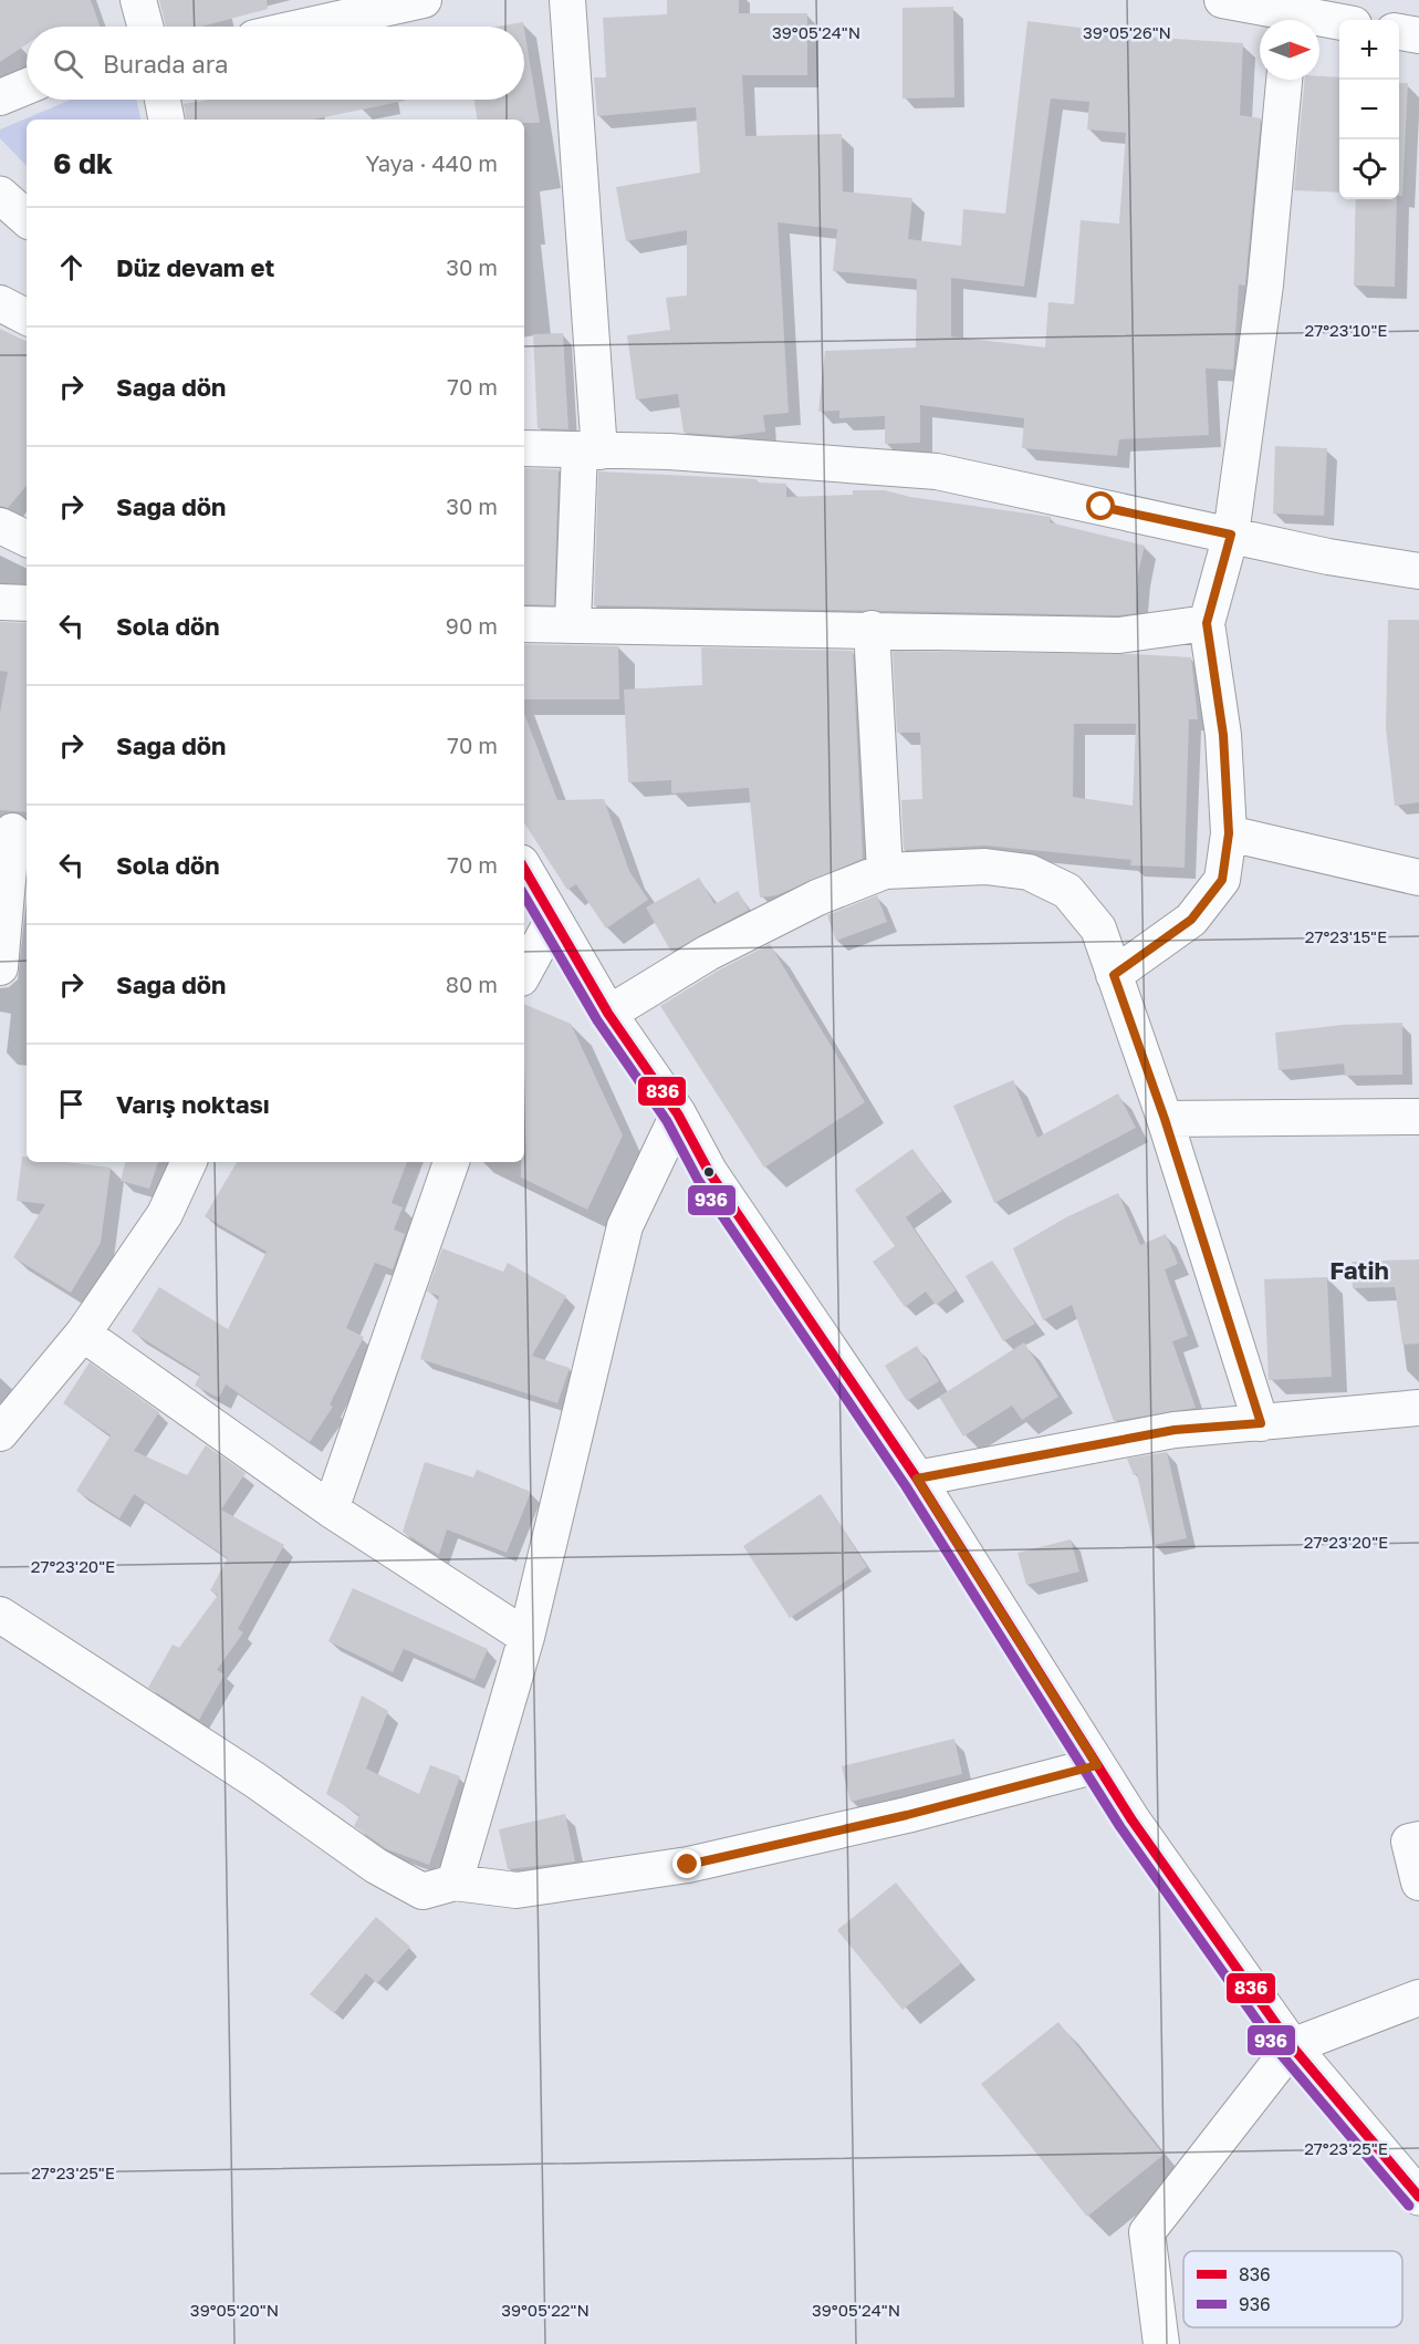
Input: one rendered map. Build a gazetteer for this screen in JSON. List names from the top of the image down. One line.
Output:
{"districts":["Fatih"],"lines":["transit line 836","transit line 936"],"legend":["836","936"],"north":"right","page":{"map_buttons":["+","−"],"search":"Burada ara","heading":["6 dk","Yaya · 440 m"],"list":[["Düz devam et","30 m"],["Sağa dön","70 m"],["Sağa dön","30 m"],["Sola dön","90 m"],["Sağa dön","70 m"],["Sola dön","70 m"],["Sağa dön","80 m"],"Varış noktası"]},"coordinates":["39°05'24\"N","39°05'26\"N","27°23'10\"E","27°23'15\"E","27°23'20\"E","27°23'25\"E","39°05'20\"N","39°05'22\"N"]}
